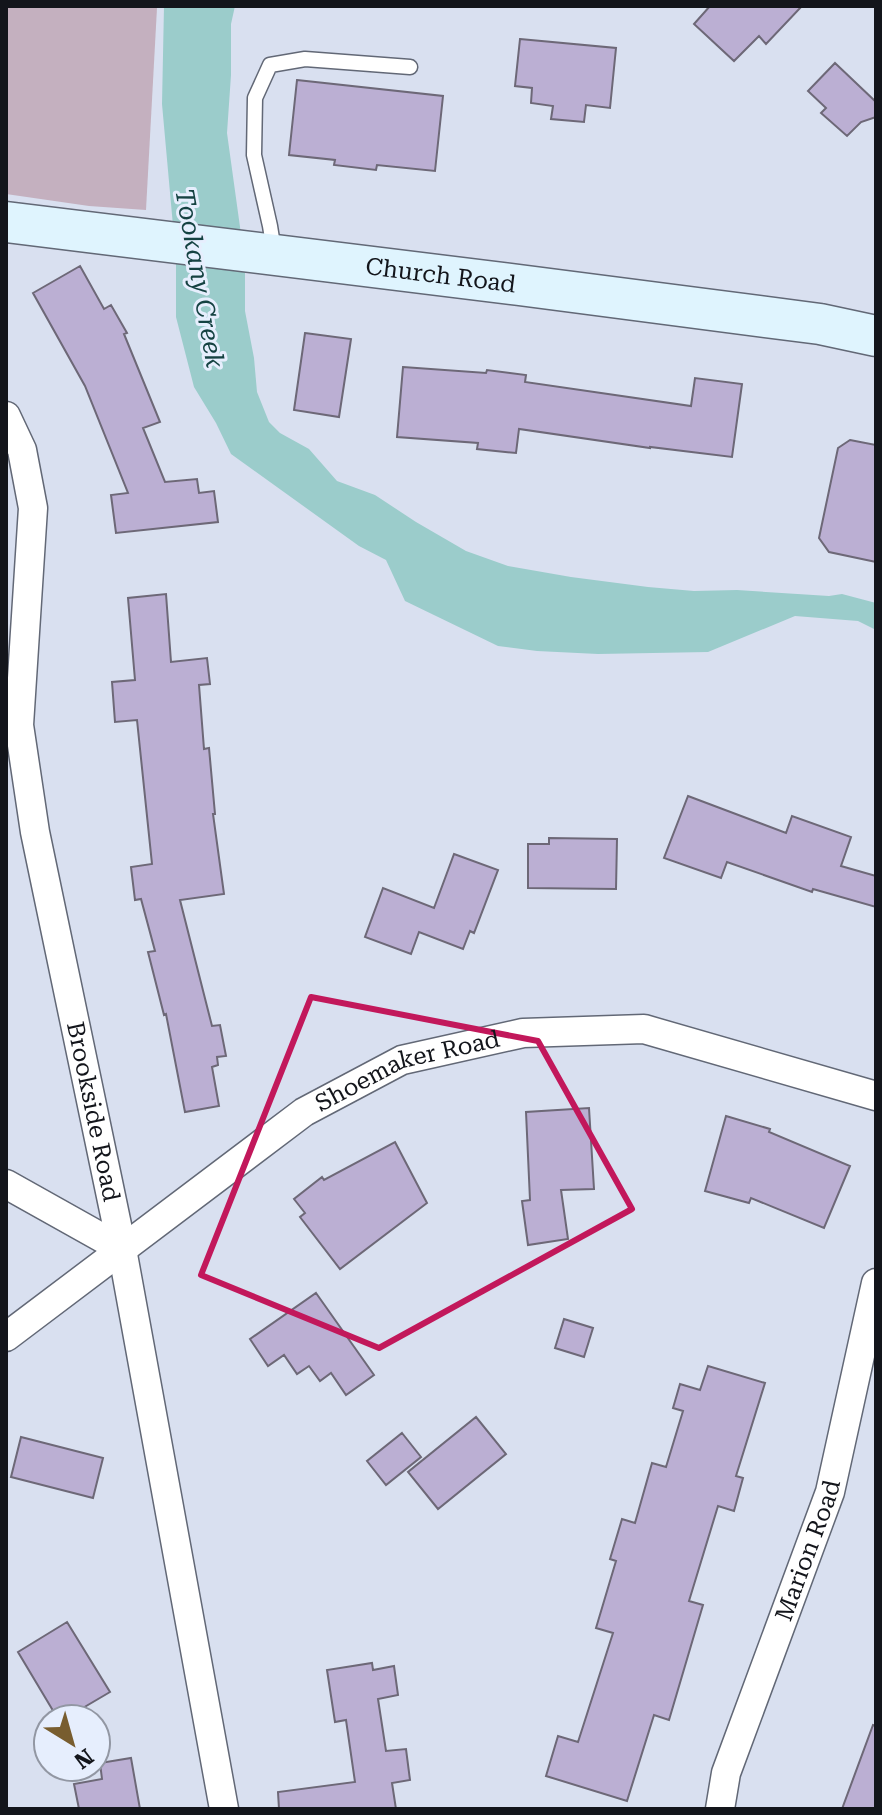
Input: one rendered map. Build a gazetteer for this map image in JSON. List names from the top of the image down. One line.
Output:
{"streets":{"street":["Church Road","Shoemaker Road","Brookside Road","Marion Road"]},"crossings":[["Shoemaker Road","Brookside Road"]],"water":["Tookany Creek"],"north":"bottom right"}
